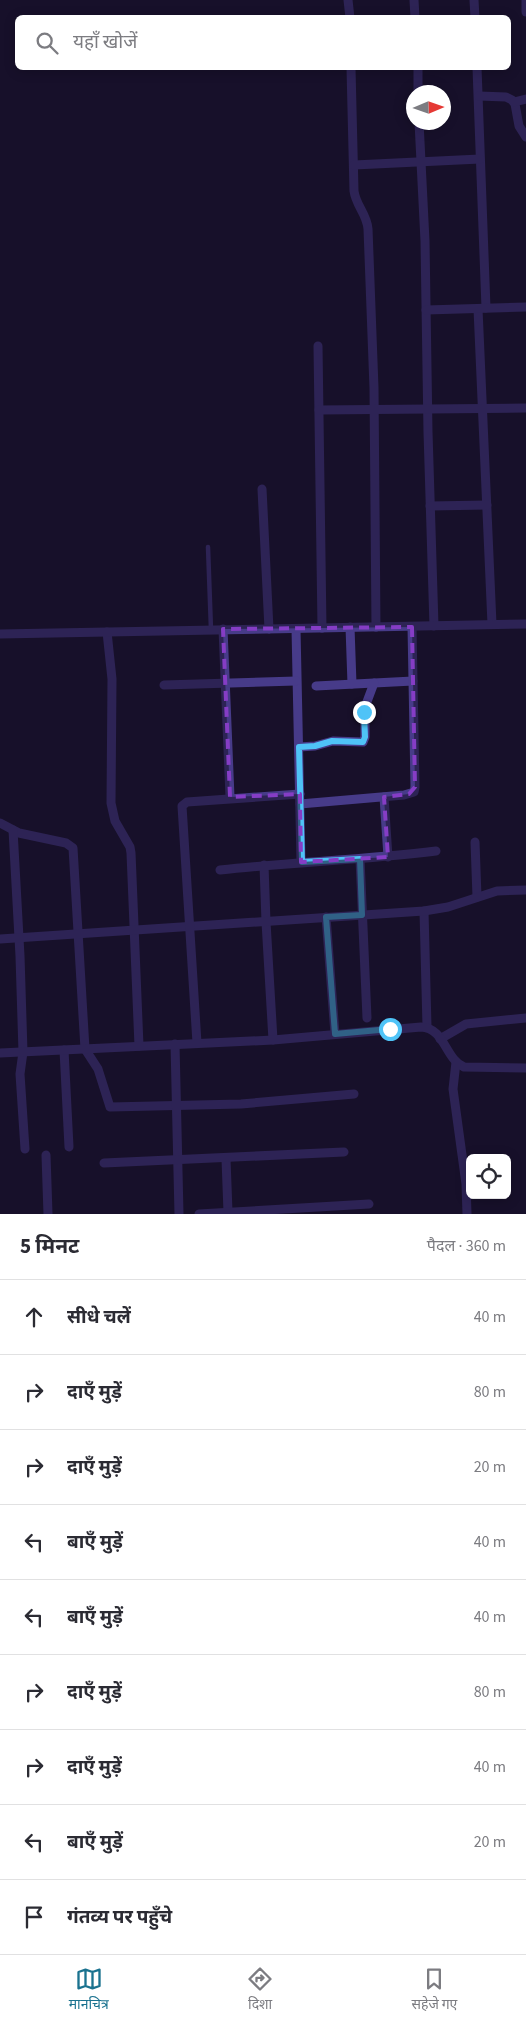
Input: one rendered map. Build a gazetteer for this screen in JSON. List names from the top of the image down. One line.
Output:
{"north":"right","page":{"search":"यहाँ खोजें","heading":["5 मिनट","पैदल · 360 m"],"list":[["सीधे चलें","40 m"],["दाएँ मुड़ें","80 m"],["दाएँ मुड़ें","20 m"],["बाएँ मुड़ें","40 m"],["बाएँ मुड़ें","40 m"],["दाएँ मुड़ें","80 m"],["दाएँ मुड़ें","40 m"],["बाएँ मुड़ें","20 m"],"गंतव्य पर पहुँचे"],"nav":["मानचित्र","दिशा","सहेजे गए"]}}
